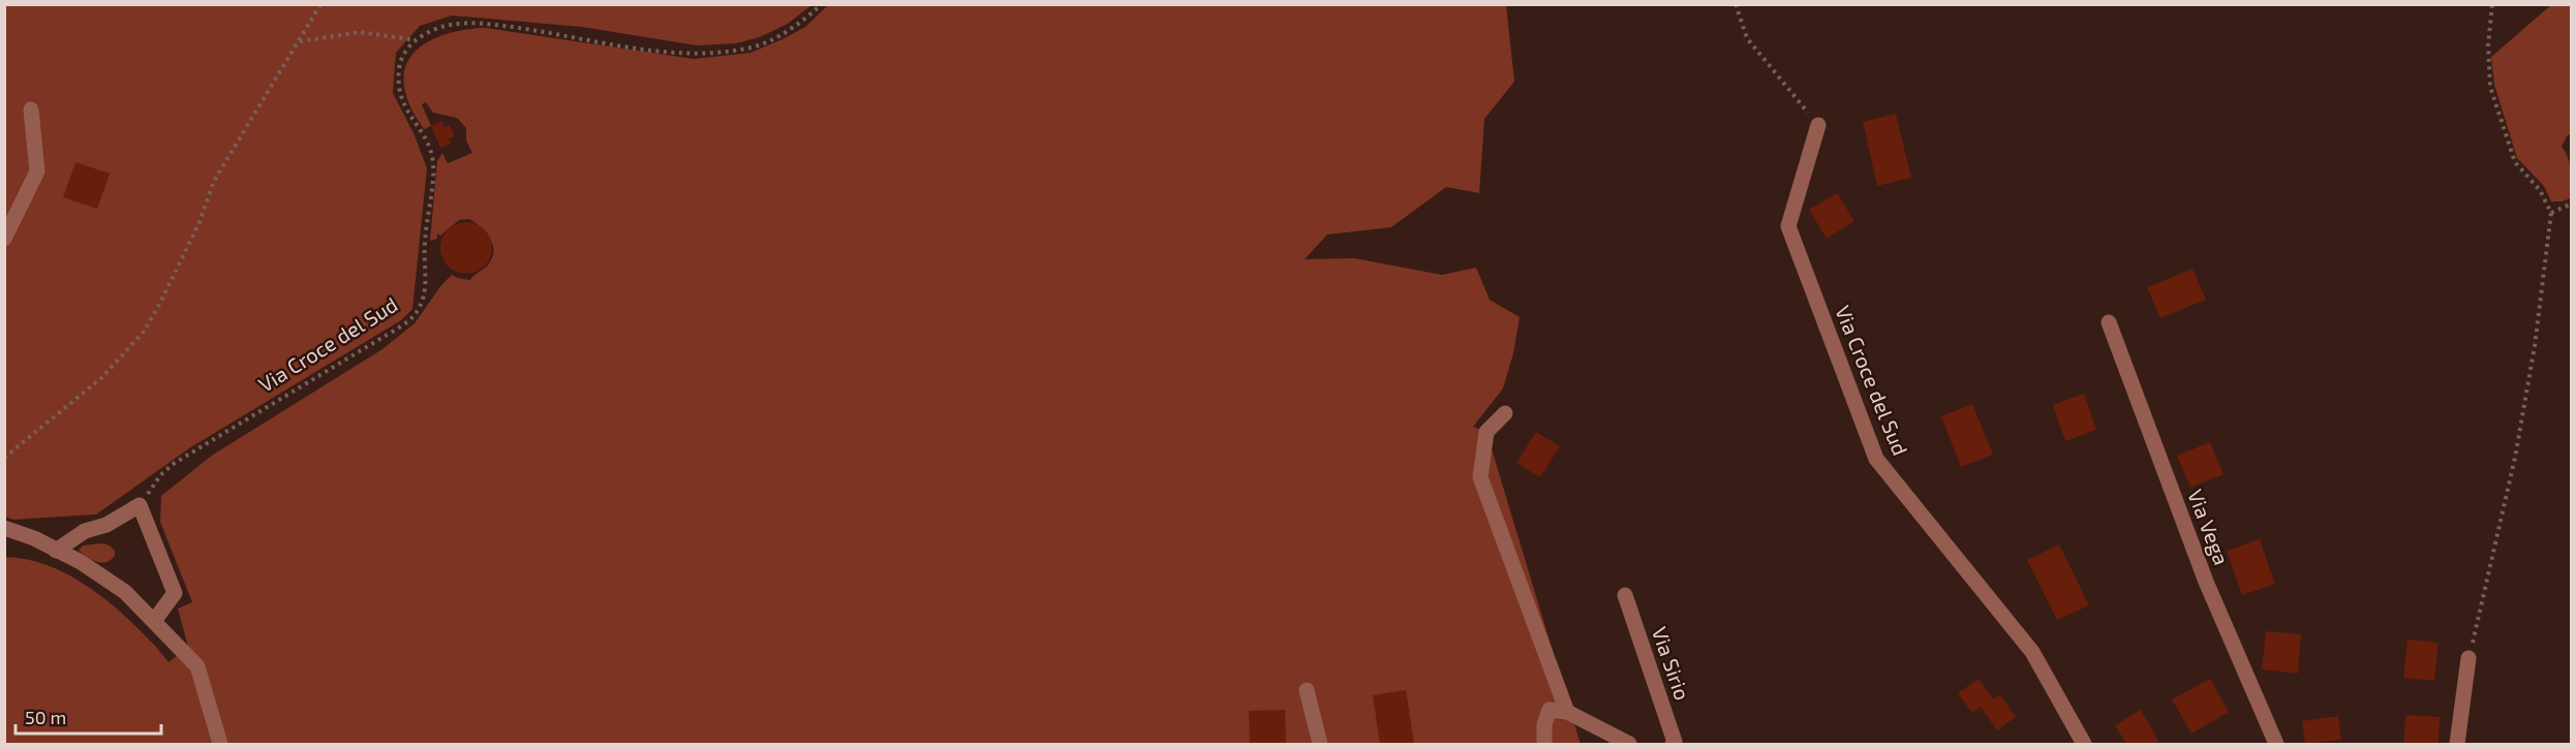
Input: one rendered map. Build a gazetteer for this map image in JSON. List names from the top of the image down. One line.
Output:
{"streets":{"street":["Via Croce del Sud","Via Vega","Via Sirio"]},"scale_bar":"50 m"}
